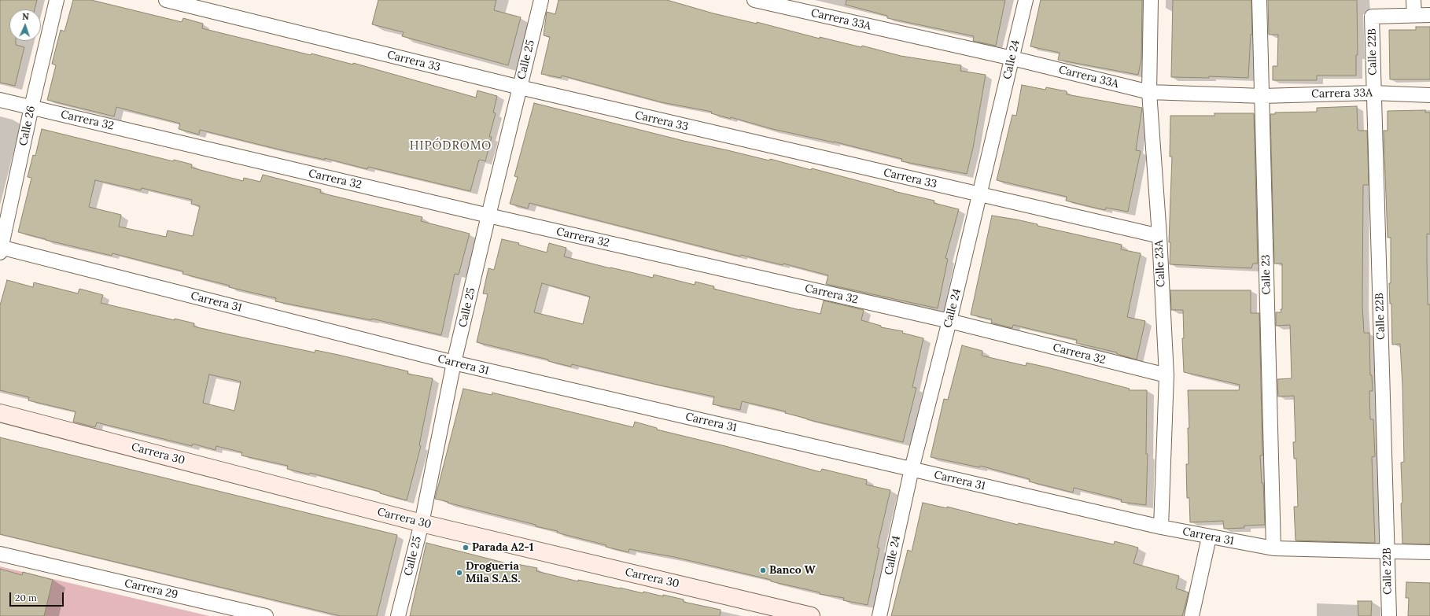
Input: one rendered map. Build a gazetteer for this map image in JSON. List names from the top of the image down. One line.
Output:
{"streets":{"street":["Carrera 33A","Calle 22B","Calle 25","Calle 24","Carrera 33","Carrera 32","Calle 26","Calle 23A","Calle 23","Carrera 31","Carrera 30","Carrera 29"]},"crossings":[["Carrera 33A","Calle 22B"],["Carrera 33A","Calle 24"],["Carrera 33A","Calle 23A"],["Carrera 33A","Calle 23"],["Calle 22B","Carrera 31"],["Calle 25","Carrera 33"],["Calle 25","Carrera 32"],["Calle 25","Carrera 31"],["Calle 25","Carrera 30"],["Calle 24","Carrera 33"],["Calle 24","Carrera 32"],["Calle 24","Carrera 31"],["Carrera 33","Calle 23A"],["Carrera 32","Calle 26"],["Carrera 32","Calle 23A"],["Calle 26","Carrera 31"],["Calle 23A","Carrera 31"],["Calle 23","Carrera 31"]],"districts":["HIPÓDROMO"],"places":["Parada A2-1","Banco W","Droguería Mila S.A.S."],"scale_bar":"20 m","north":"top"}
